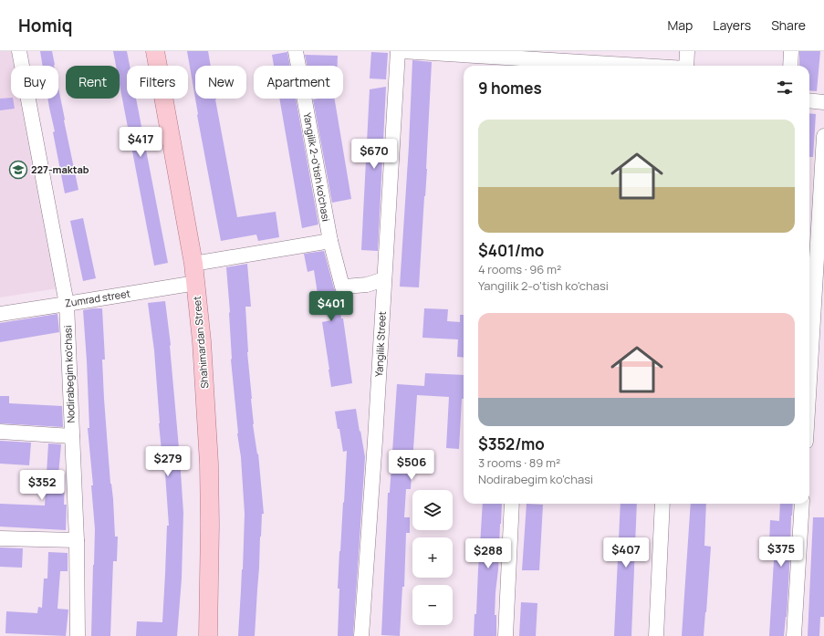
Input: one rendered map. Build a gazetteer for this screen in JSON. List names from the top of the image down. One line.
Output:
{"streets":{"main road":["Shahimardan Street"],"street":["Yangilik 2-o'tish ko'chasi","Zumrad street","Yangilik Street","Nodirabegim ko'chasi"]},"crossings":[["Yangilik 2-o'tish ko'chasi","Yangilik Street"],["Zumrad street","Shahimardan Street"],["Zumrad street","Nodirabegim ko'chasi"]],"places":{"school or university":["227-maktab"]},"page":{"header":"Homiq","nav":["Map","Layers","Share"],"chip":["Buy","Rent","Filters","New","Apartment"],"heading":"9 homes","list":[{"name":"$401/mo","note":"4 rooms · 96 m² · Yangilik 2-o'tish ko'chasi"},{"name":"$352/mo","note":"3 rooms · 89 m² · Nodirabegim ko'chasi"}],"price":["$417","$670","$401","$279","$506","$352","$375","$407","$288"],"map_buttons":["+","−"]}}
